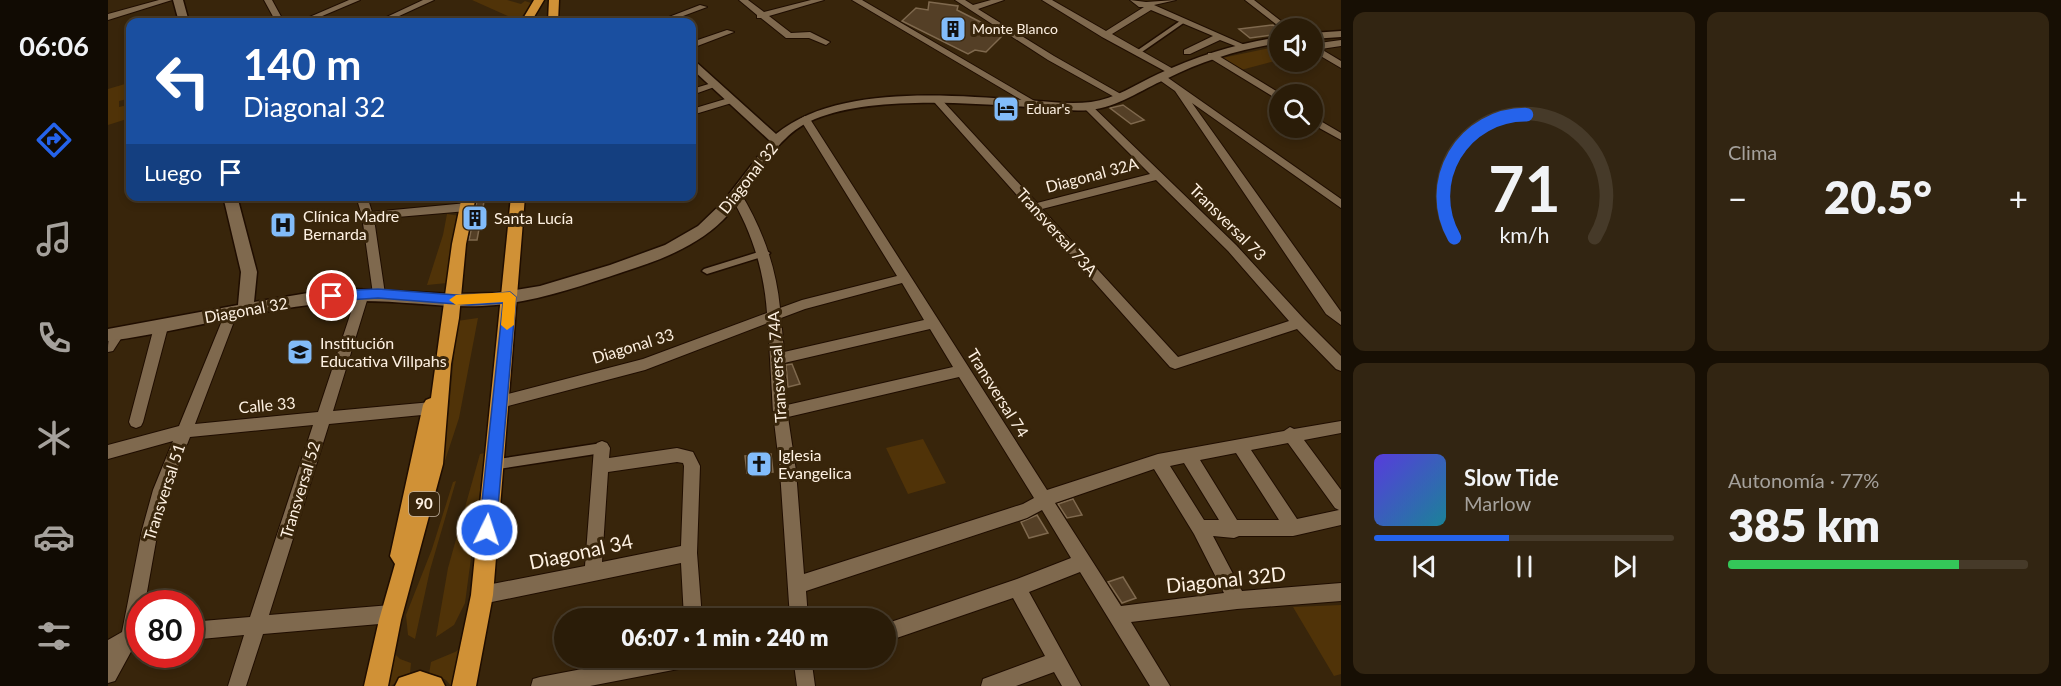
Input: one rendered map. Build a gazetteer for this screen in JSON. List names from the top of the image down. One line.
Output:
{"streets":{"highway":["90"],"street":["Diagonal 32A","Diagonal 32","Transversal 73","Transversal 73A","Diagonal 33","Transversal 74A","Transversal 74","Calle 33","Transversal 52","Transversal 51","Diagonal 34","Diagonal 32D"]},"crossings":[["Diagonal 32A","Transversal 73"],["Diagonal 32A","Transversal 73A"],["Diagonal 32","Transversal 73"],["Diagonal 32","Transversal 73A"],["Diagonal 32","Transversal 74A"],["Diagonal 32","Transversal 74"],["Diagonal 32","Transversal 52"],["Diagonal 32","Transversal 51"],["Diagonal 32","90"],["Transversal 73","Transversal 73A"],["Diagonal 33","Transversal 74A"],["Diagonal 33","Transversal 74"],["Transversal 74","Diagonal 32D"],["Calle 33","Transversal 52"],["Calle 33","Transversal 51"]],"places":{"building":["Monte Blanco","Santa Lucía"],"hotel":["Eduar's"],"hospital":["Clínica Madre Bernarda"],"school or university":["Institución Educativa Villpahs"],"church":["Iglesia Evangelica"]},"page":{"tabs":"06:06","tile":["Clima",["Autonomía · 77%","385 km"]],"turn":["140 m","Diagonal 32"],"then":"Luego","heat":["−","20.5°","+"],"song":["Slow Tide","Marlow"],"limit":"80","trip":"06:07 · 1 min · 240 m","gauge":["71","km/h"]}}
